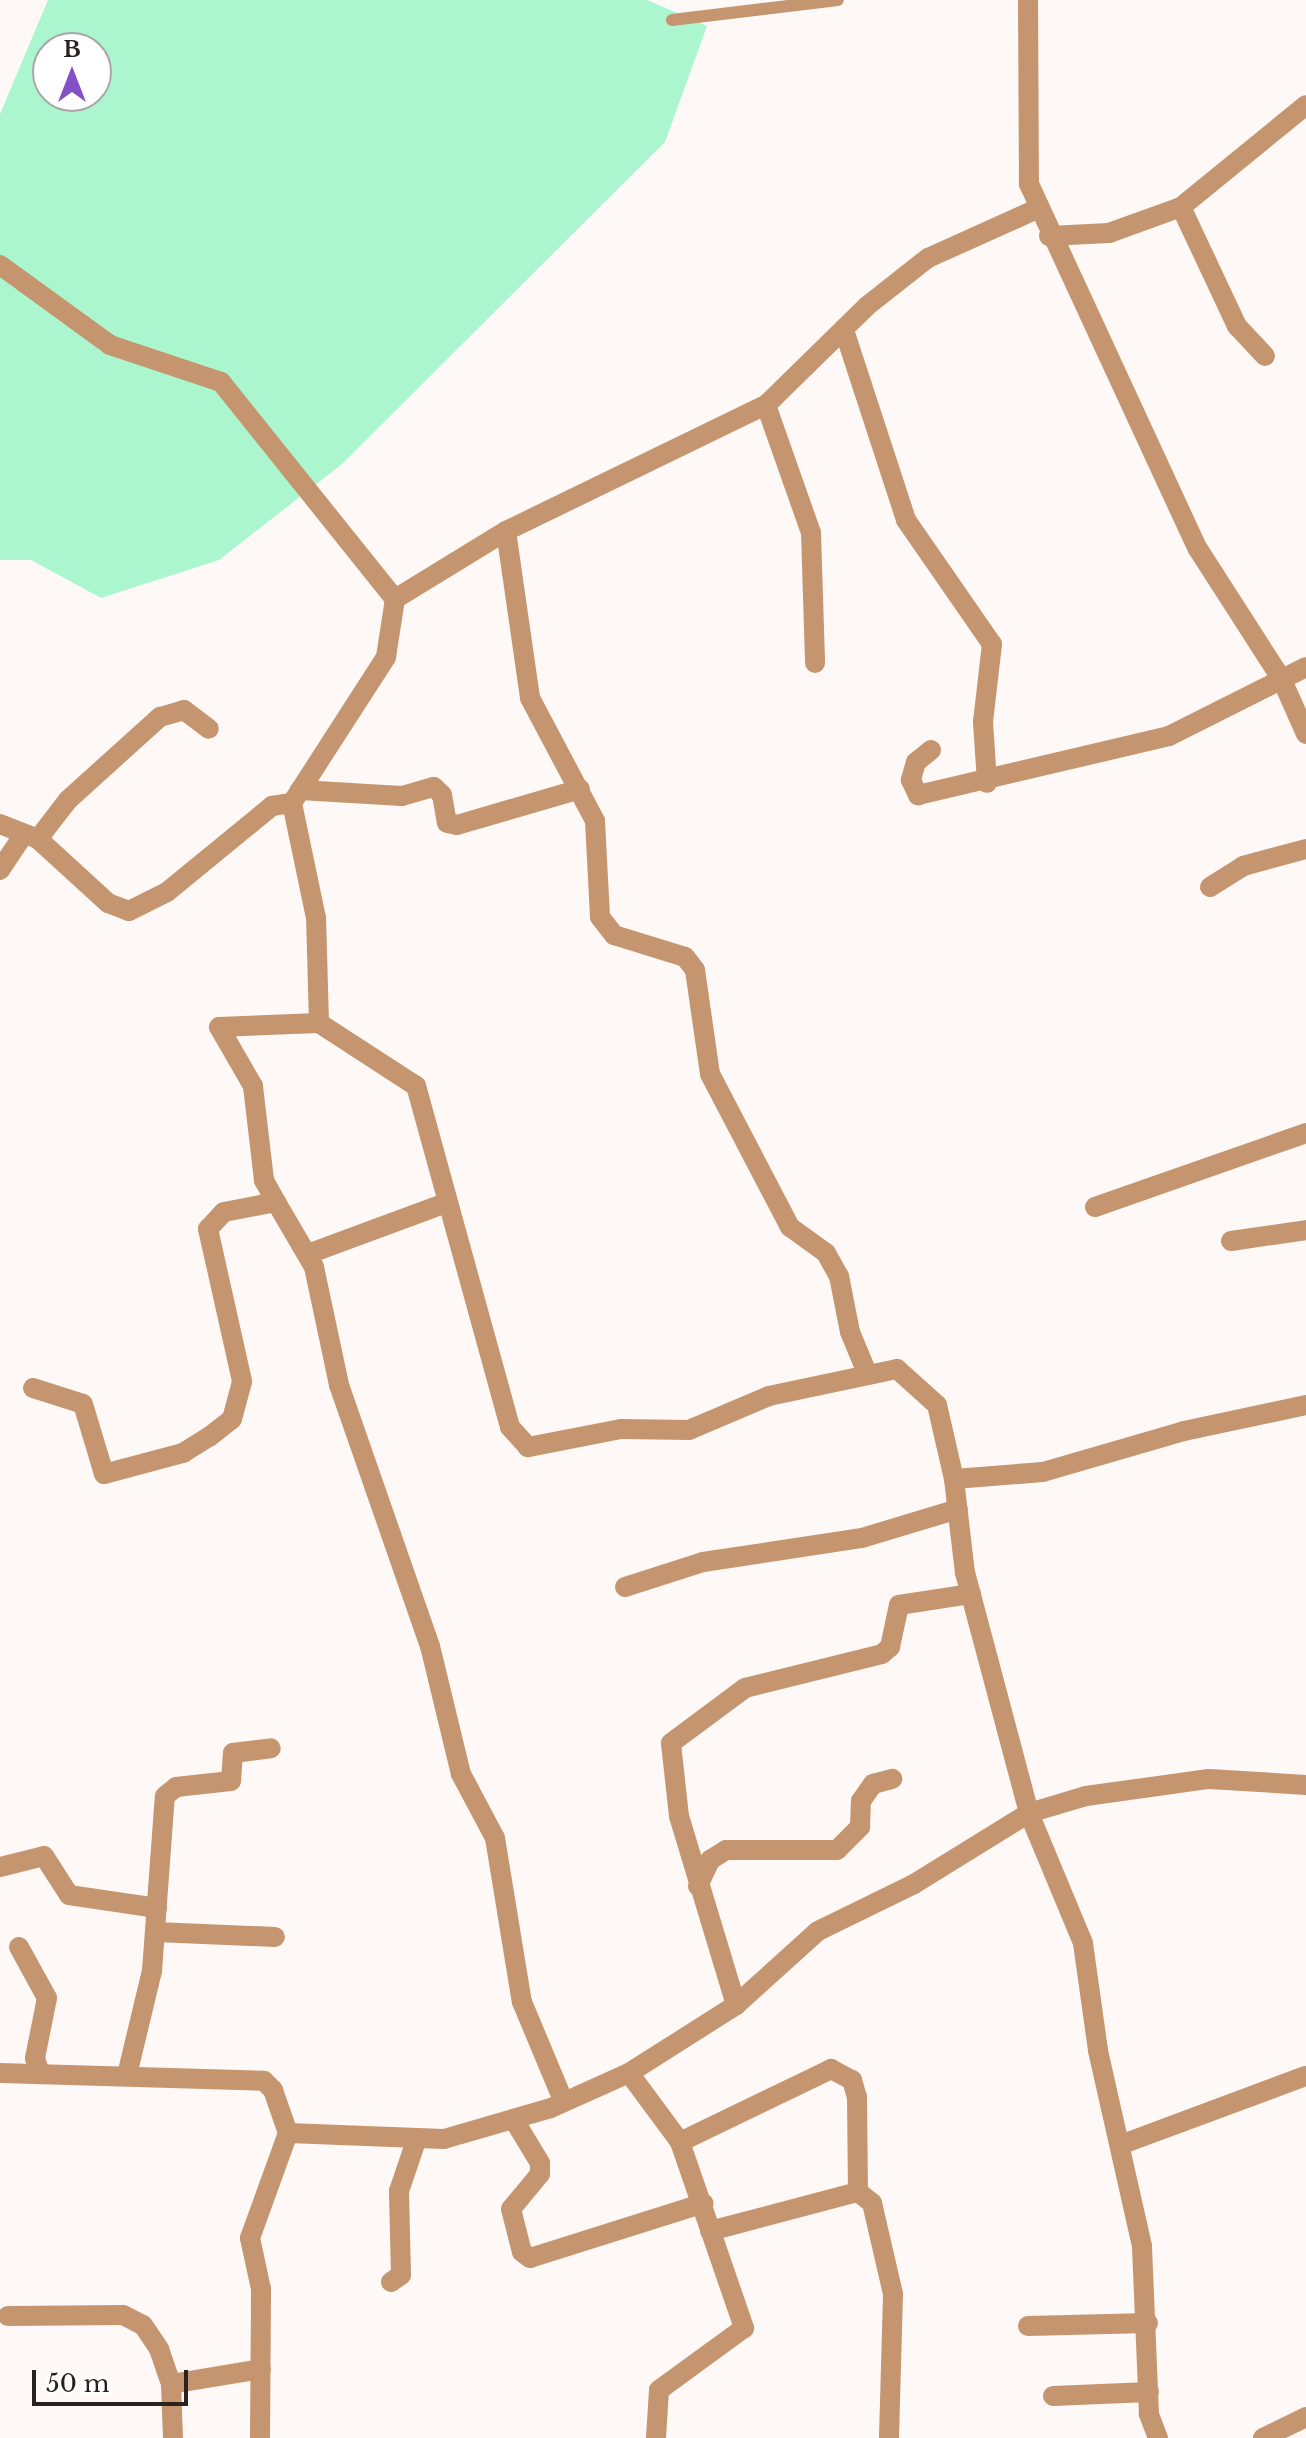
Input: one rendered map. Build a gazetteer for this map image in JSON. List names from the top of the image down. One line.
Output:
{"scale_bar":"50 m","north":"top"}
